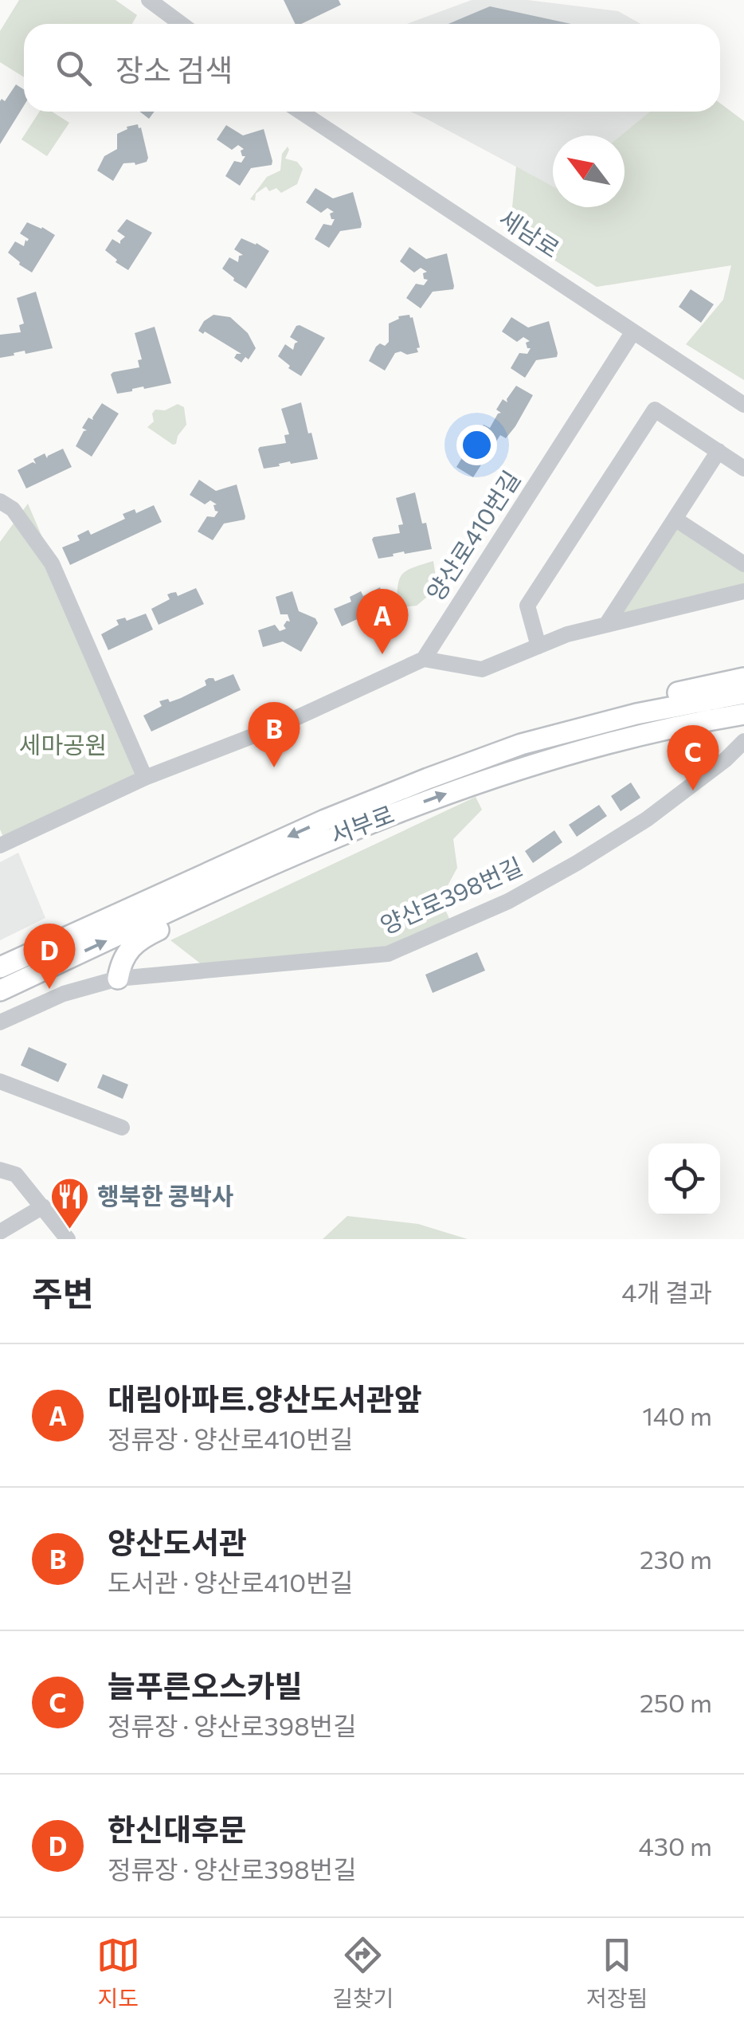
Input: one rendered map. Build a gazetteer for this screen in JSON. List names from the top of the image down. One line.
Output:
{"streets":{"main road":["서부로"],"street":["세남로","양산로410번길","양산로398번길"]},"crossings":[["세남로","양산로410번길"]],"parks":["세마공원"],"places":{"restaurant":["행북한 콩박사"]},"north":"top left","page":{"search":"장소 검색","pins":["A","B","C","D"],"heading":["주변","4개 결과"],"list":[{"mark":"A","name":"대림아파트.양산도서관앞","note":"정류장 · 양산로410번길","value":"140 m"},{"mark":"B","name":"양산도서관","note":"도서관 · 양산로410번길","value":"230 m"},{"mark":"C","name":"늘푸른오스카빌","note":"정류장 · 양산로398번길","value":"250 m"},{"mark":"D","name":"한신대후문","note":"정류장 · 양산로398번길","value":"430 m"}],"nav":["지도","길찾기","저장됨"]}}
